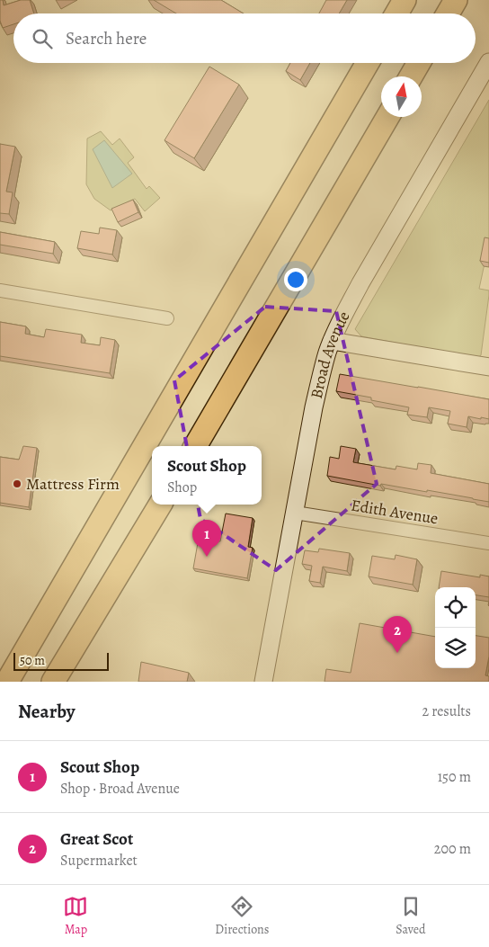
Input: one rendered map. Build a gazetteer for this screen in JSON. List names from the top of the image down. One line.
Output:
{"streets":{"main road":["Broad Avenue"],"street":["Edith Avenue"]},"crossings":[["Broad Avenue","Edith Avenue"]],"places":["Mattress Firm"],"scale_bar":"50 m","north":"top","page":{"search":"Search here","popup":["Scout Shop","Shop"],"pins":["1","2"],"scale":"50 m","heading":["Nearby","2 results"],"list":[{"mark":"1","name":"Scout Shop","note":"Shop · Broad Avenue","value":"150 m"},{"mark":"2","name":"Great Scot","note":"Supermarket","value":"200 m"}],"nav":["Map","Directions","Saved"]}}
